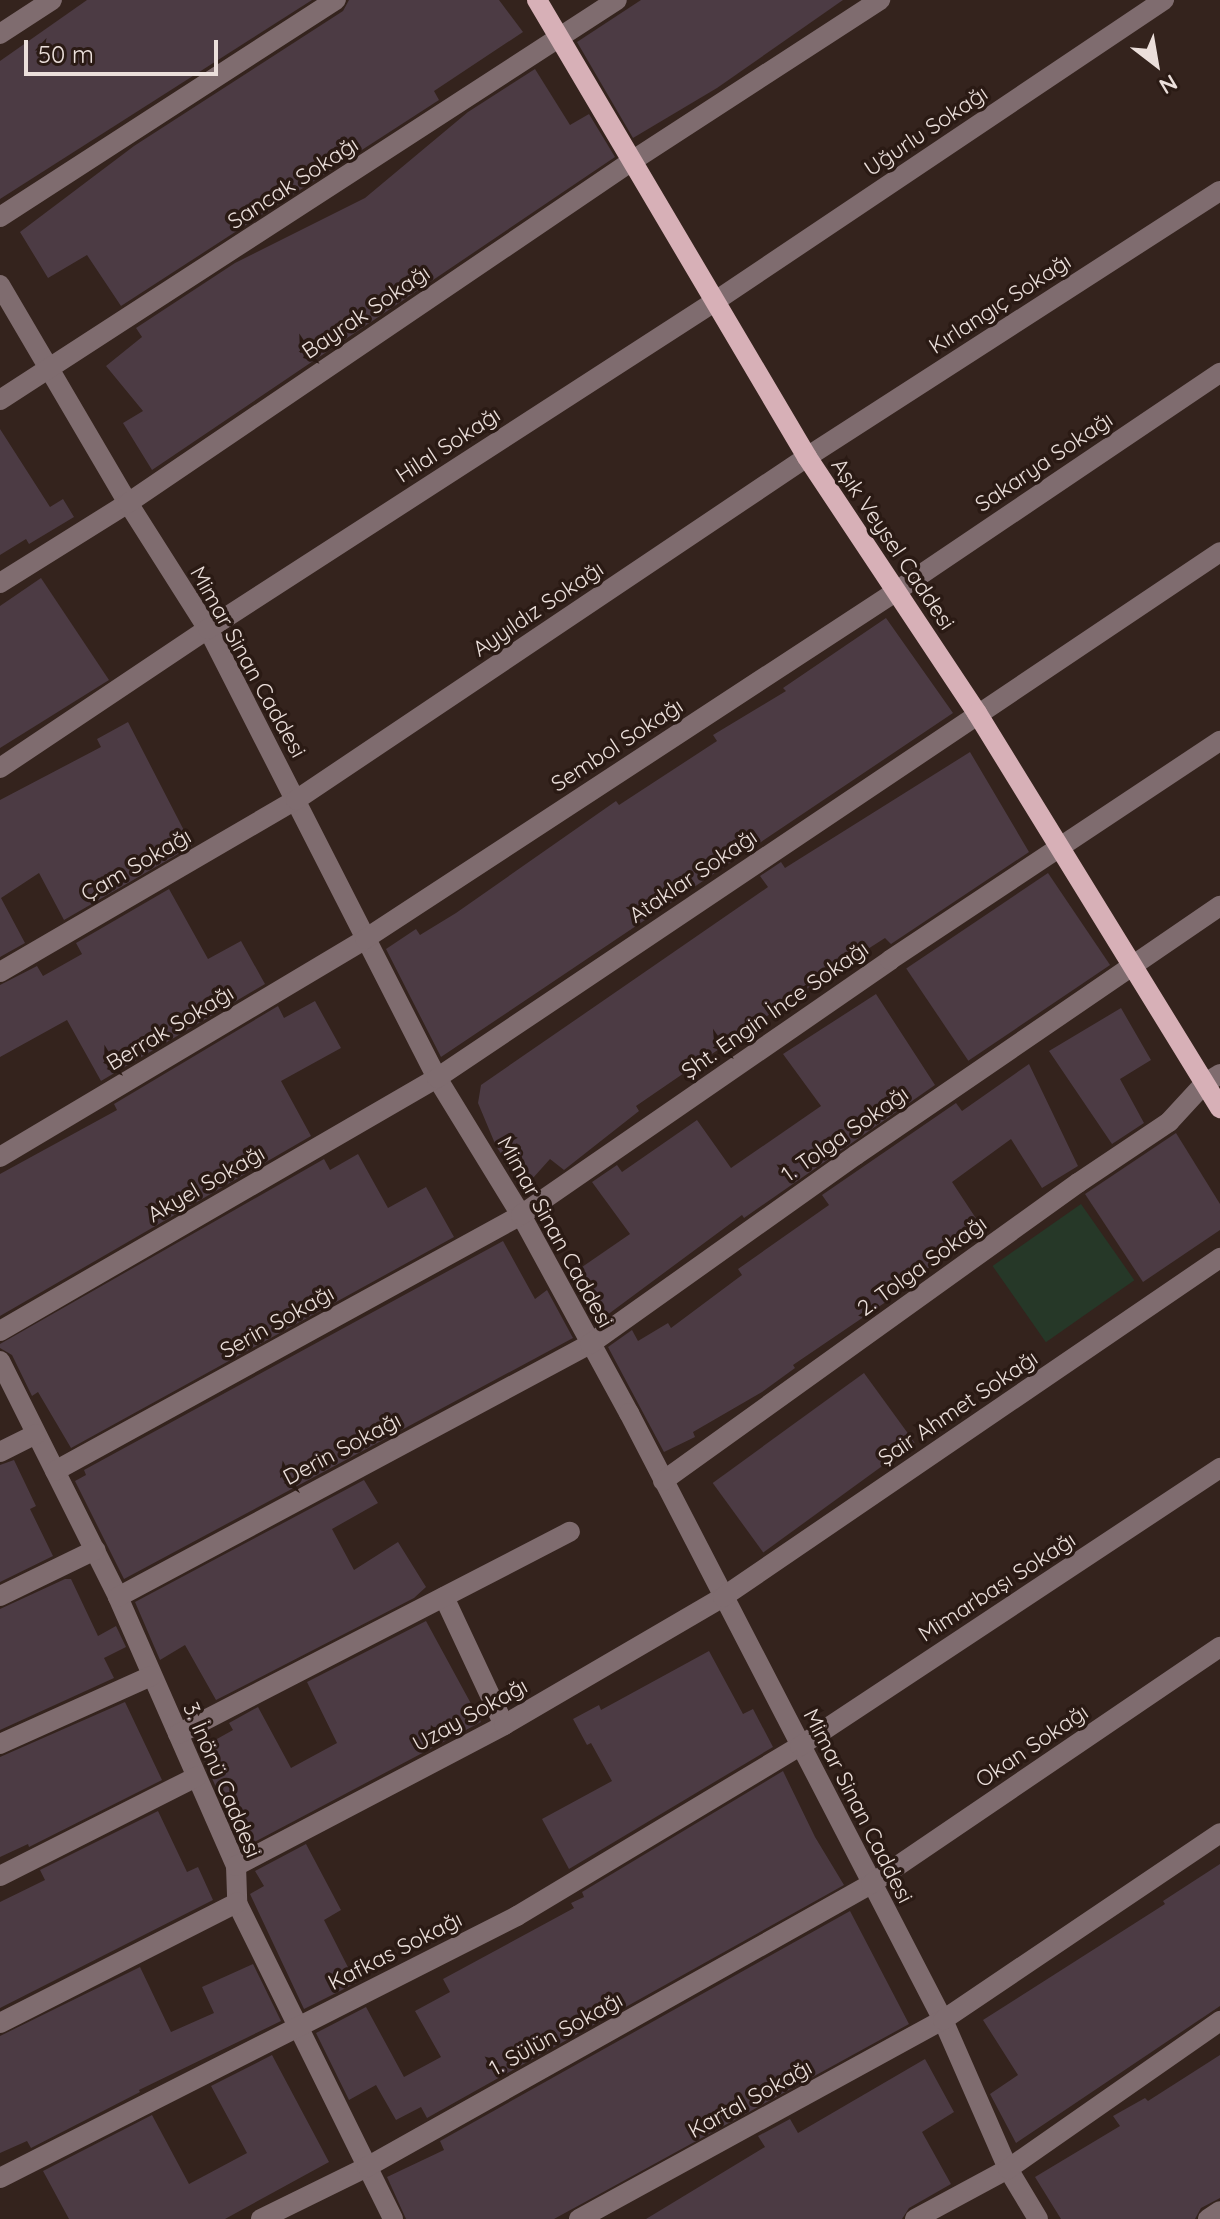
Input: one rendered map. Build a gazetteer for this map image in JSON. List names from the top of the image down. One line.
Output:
{"streets":{"main road":["Aşık Veysel Caddesi"],"street":["Uğurlu Sokağı","Sancak Sokağı","Kırlangıç Sokağı","Bayrak Sokağı","Hilal Sokağı","Sakarya Sokağı","Ayyıldız Sokağı","Mimar Sinan Caddesi","Sembol Sokağı","Çam Sokağı","Ataklar Sokağı","Şht. Engin İnce Sokağı","Berrak Sokağı","1. Tolga Sokağı","Akyel Sokağı","2. Tolga Sokağı","Serin Sokağı","Şair Ahmet Sokağı","Derin Sokağı","Mimarbaşı Sokağı","Uzay Sokağı","Okan Sokağı","3. İnönü Caddesi","Kafkas Sokağı","1. Sülün Sokağı","Kartal Sokağı"]},"crossings":[["Uğurlu Sokağı","Hilal Sokağı"],["Uğurlu Sokağı","Aşık Veysel Caddesi"],["Sancak Sokağı","Aşık Veysel Caddesi"],["Sancak Sokağı","Mimar Sinan Caddesi"],["Kırlangıç Sokağı","Aşık Veysel Caddesi"],["Kırlangıç Sokağı","Ayyıldız Sokağı"],["Bayrak Sokağı","Aşık Veysel Caddesi"],["Bayrak Sokağı","Mimar Sinan Caddesi"],["Hilal Sokağı","Aşık Veysel Caddesi"],["Hilal Sokağı","Mimar Sinan Caddesi"],["Sakarya Sokağı","Aşık Veysel Caddesi"],["Sakarya Sokağı","Sembol Sokağı"],["Aşık Veysel Caddesi","Ayyıldız Sokağı"],["Aşık Veysel Caddesi","Sembol Sokağı"],["Aşık Veysel Caddesi","Ataklar Sokağı"],["Aşık Veysel Caddesi","Şht. Engin İnce Sokağı"],["Aşık Veysel Caddesi","1. Tolga Sokağı"],["Aşık Veysel Caddesi","2. Tolga Sokağı"],["Ayyıldız Sokağı","Mimar Sinan Caddesi"],["Ayyıldız Sokağı","Çam Sokağı"],["Mimar Sinan Caddesi","Sembol Sokağı"],["Mimar Sinan Caddesi","Çam Sokağı"],["Mimar Sinan Caddesi","Ataklar Sokağı"],["Mimar Sinan Caddesi","Şht. Engin İnce Sokağı"],["Mimar Sinan Caddesi","Berrak Sokağı"],["Mimar Sinan Caddesi","1. Tolga Sokağı"],["Mimar Sinan Caddesi","Akyel Sokağı"],["Mimar Sinan Caddesi","2. Tolga Sokağı"],["Mimar Sinan Caddesi","Serin Sokağı"],["Mimar Sinan Caddesi","Şair Ahmet Sokağı"],["Mimar Sinan Caddesi","Derin Sokağı"],["Mimar Sinan Caddesi","Mimarbaşı Sokağı"],["Mimar Sinan Caddesi","Uzay Sokağı"],["Mimar Sinan Caddesi","Okan Sokağı"],["Mimar Sinan Caddesi","Kafkas Sokağı"],["Mimar Sinan Caddesi","1. Sülün Sokağı"],["Mimar Sinan Caddesi","Kartal Sokağı"],["Sembol Sokağı","Berrak Sokağı"],["Ataklar Sokağı","Akyel Sokağı"],["Şht. Engin İnce Sokağı","Serin Sokağı"],["1. Tolga Sokağı","Derin Sokağı"],["Serin Sokağı","3. İnönü Caddesi"],["Şair Ahmet Sokağı","Uzay Sokağı"],["Derin Sokağı","3. İnönü Caddesi"],["Mimarbaşı Sokağı","Kafkas Sokağı"],["Uzay Sokağı","3. İnönü Caddesi"],["Okan Sokağı","1. Sülün Sokağı"],["3. İnönü Caddesi","Kafkas Sokağı"],["3. İnönü Caddesi","1. Sülün Sokağı"]],"scale_bar":"50 m","north":"bottom right"}
